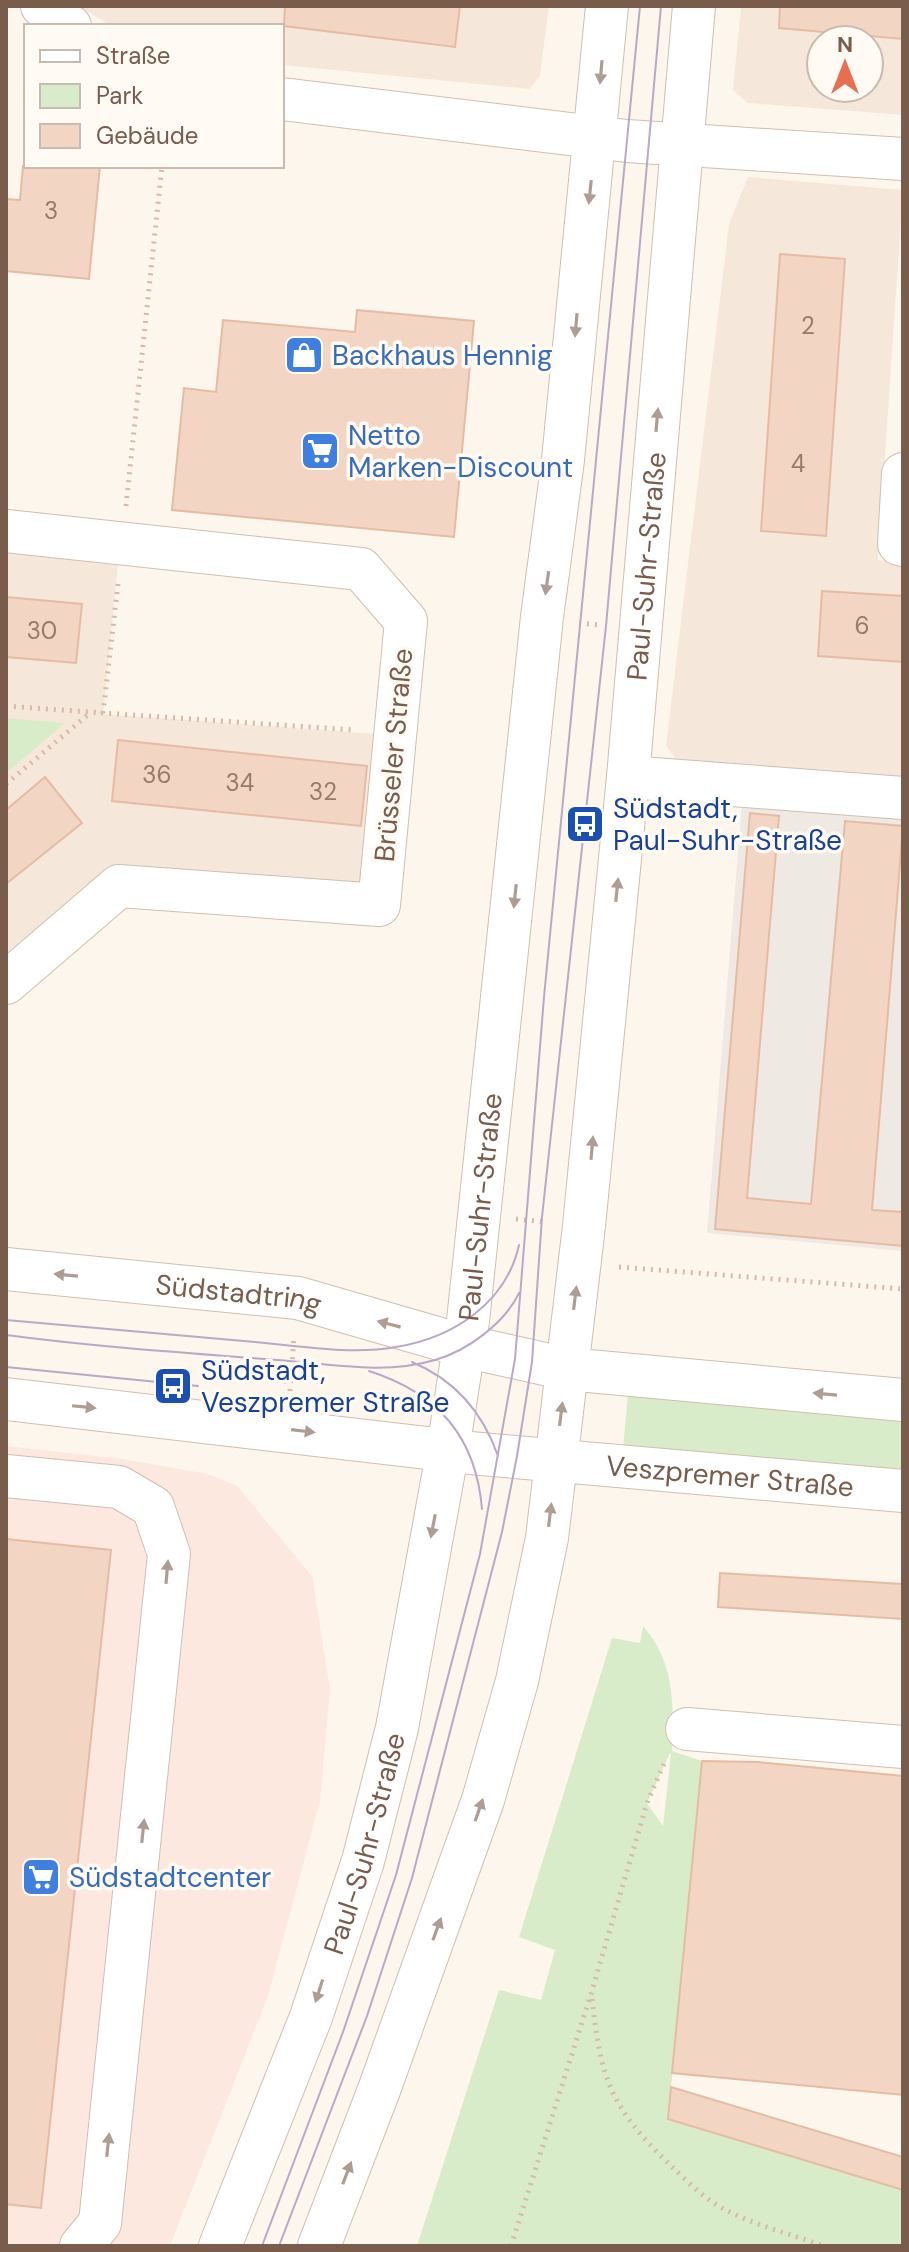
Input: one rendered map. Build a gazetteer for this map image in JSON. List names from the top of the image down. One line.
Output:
{"streets":{"street":["Paul-Suhr-Straße","Brüsseler Straße","Südstadtring","Veszpremer Straße"]},"crossings":[["Paul-Suhr-Straße","Südstadtring"],["Paul-Suhr-Straße","Veszpremer Straße"]],"places":{"shop":["Backhaus Hennig"],"supermarket":["Netto Marken-Discount","Südstadtcenter"],"bus stop":["Südstadt, Paul-Suhr-Straße","Südstadt, Veszpremer Straße"]},"house_numbers":["3","2","4","6","30","36","34","32"],"legend":["Straße","Park","Gebäude"],"north":"top"}
